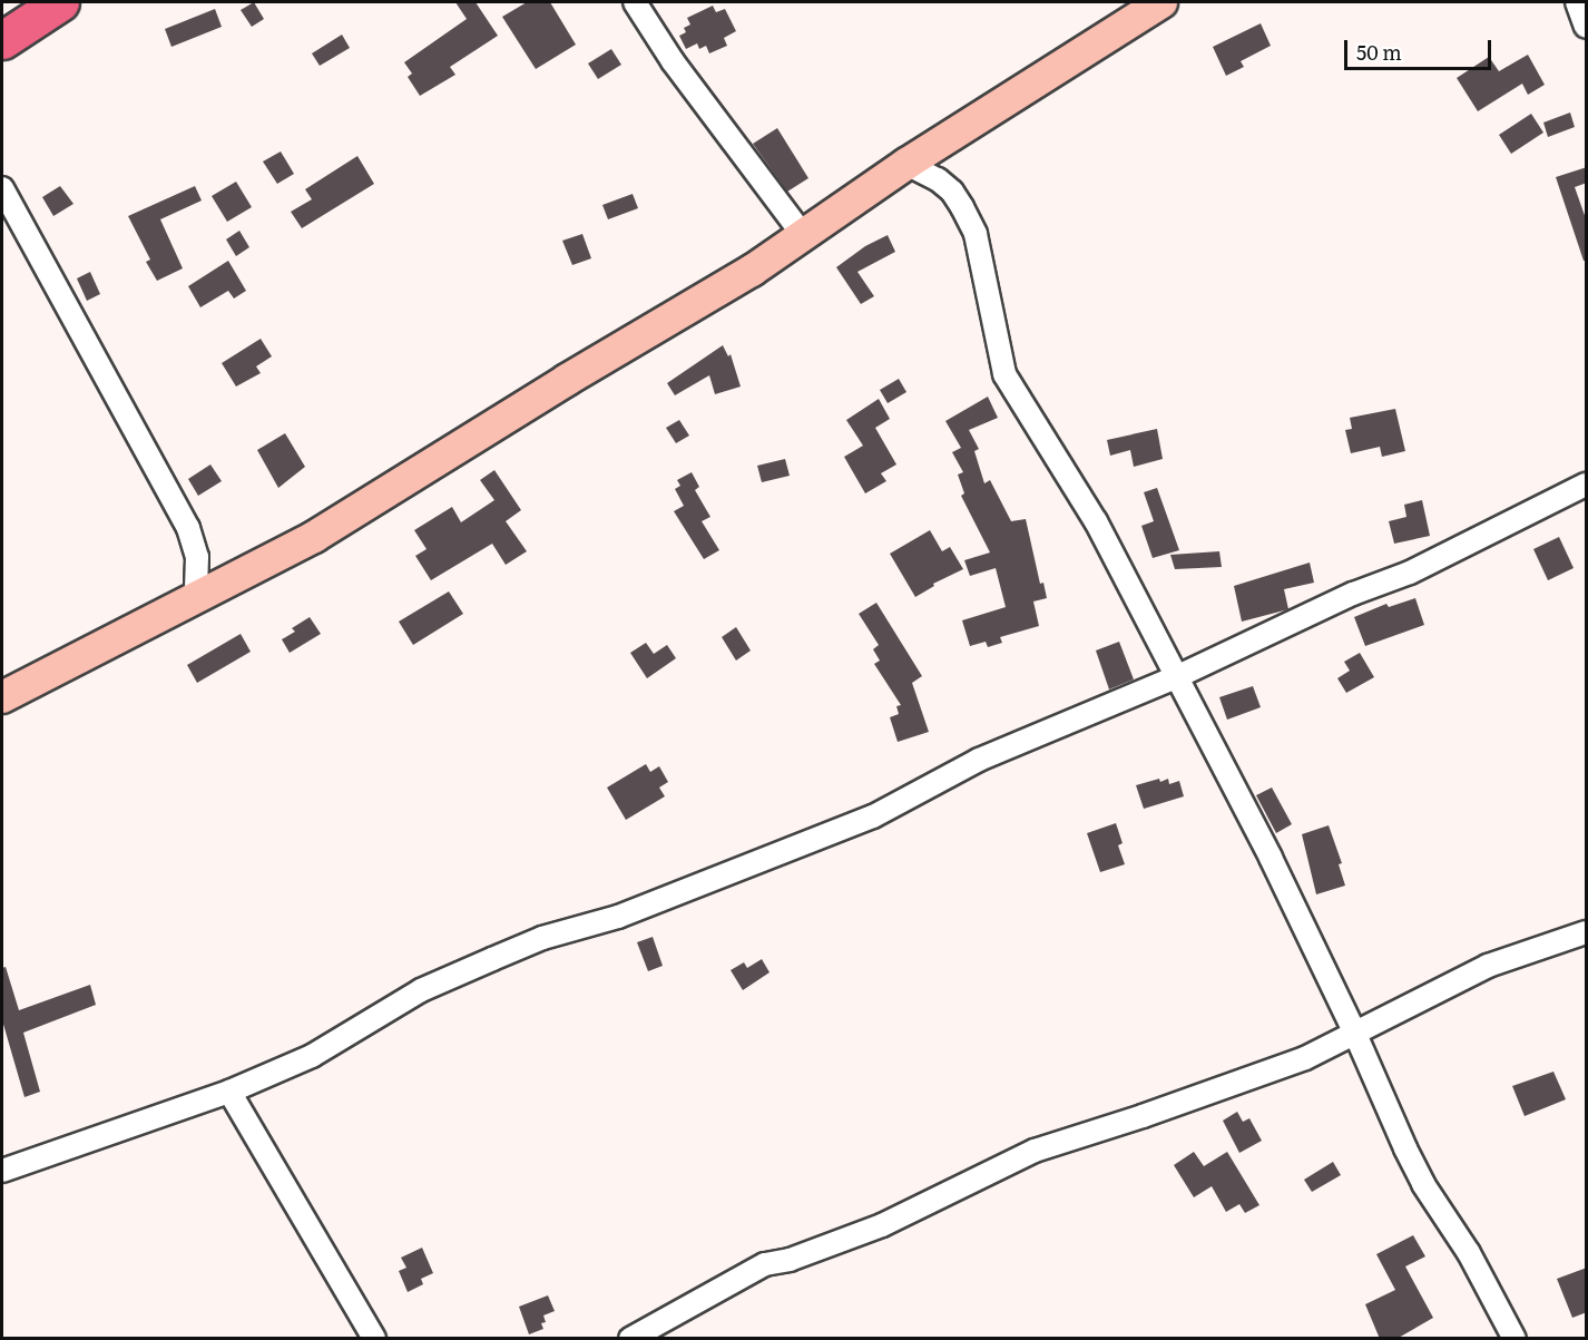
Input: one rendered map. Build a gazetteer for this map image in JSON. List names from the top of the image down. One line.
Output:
{"scale_bar":"50 m"}
